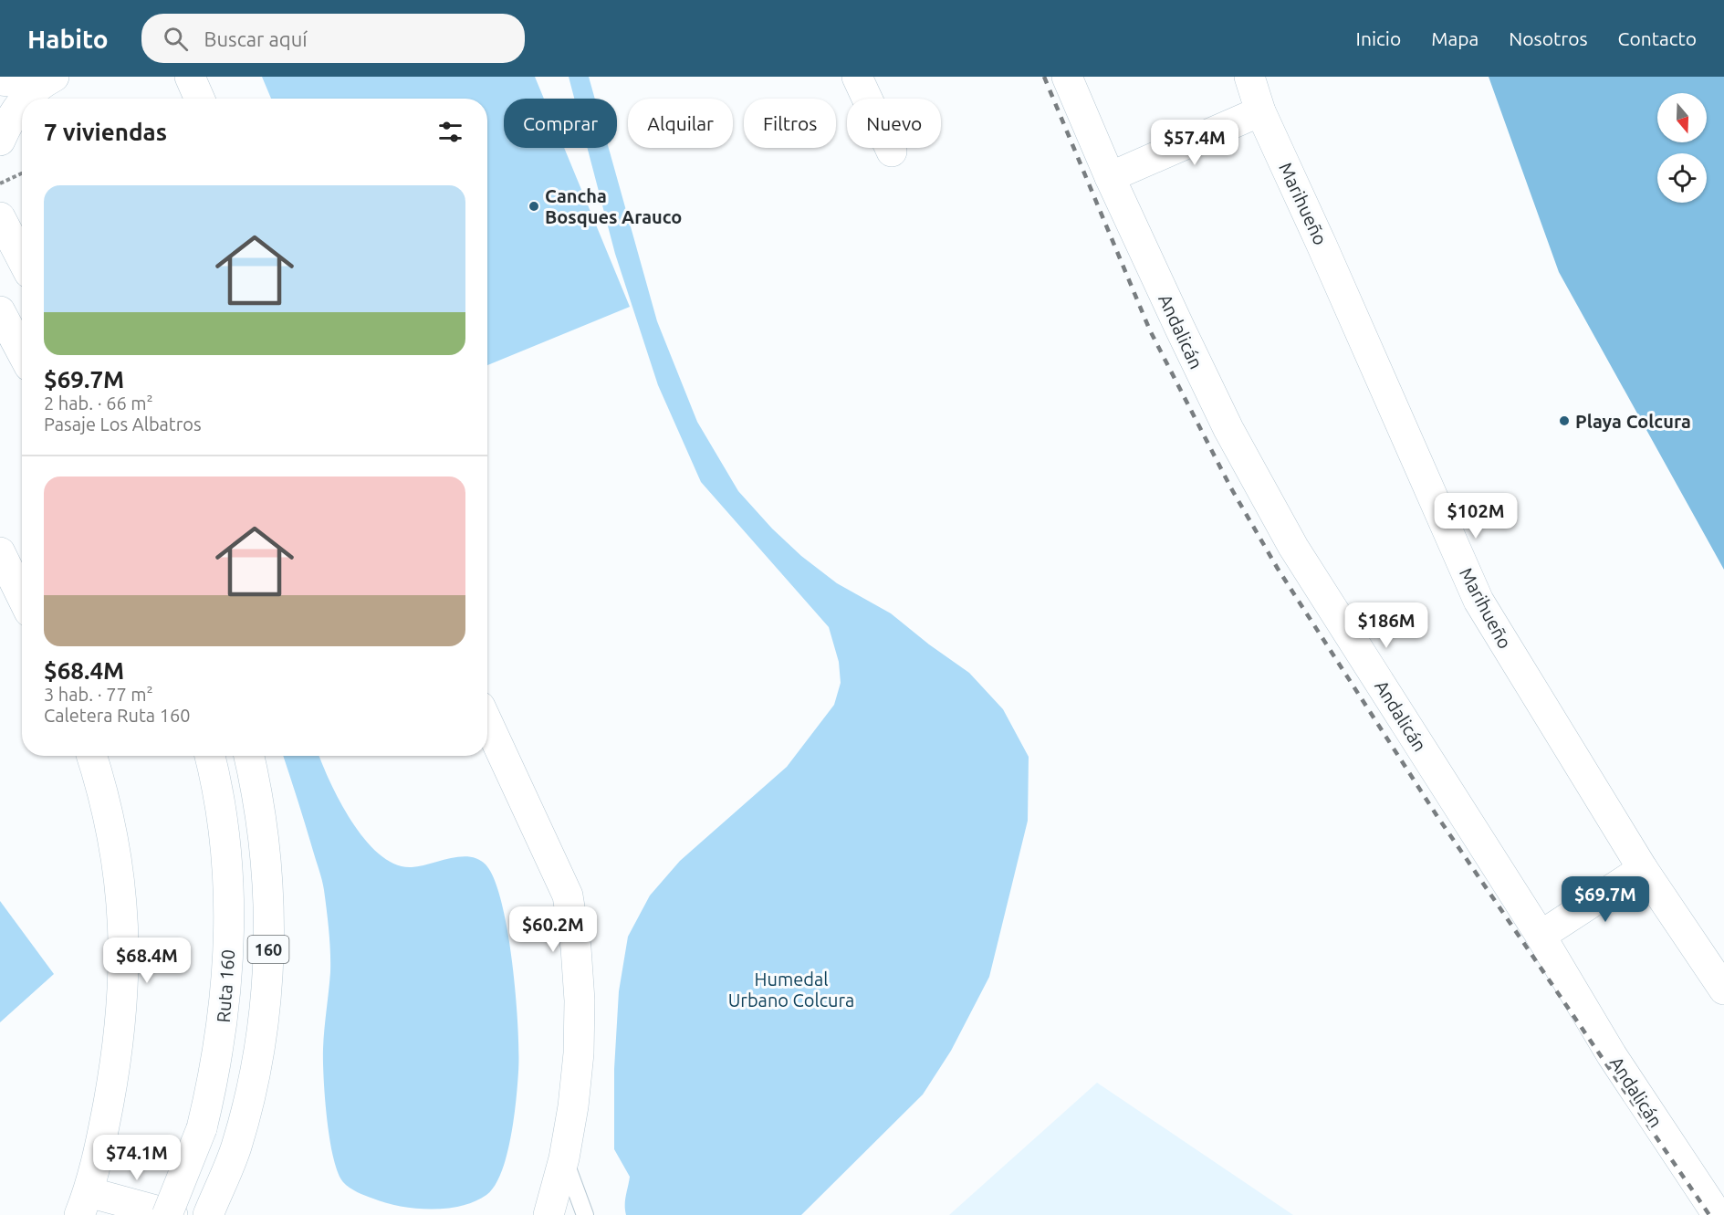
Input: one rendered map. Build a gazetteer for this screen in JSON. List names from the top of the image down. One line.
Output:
{"streets":{"main road":["Marihueño","Andalicán","160","Ruta 160"]},"parks":["Humedal Urbano Colcura"],"places":["Cancha Bosques Arauco","Playa Colcura"],"north":"bottom","page":{"header":"Habito","search":"Buscar aquí","nav":["Inicio","Mapa","Nosotros","Contacto"],"chip":["Comprar","Alquilar","Filtros","Nuevo"],"heading":"7 viviendas","price":["$57.4M","$102M","$186M","$69.7M","$60.2M","$68.4M","$74.1M"],"list":[{"name":"$69.7M","note":"2 hab. · 66 m² · Pasaje Los Albatros"},{"name":"$68.4M","note":"3 hab. · 77 m² · Caletera Ruta 160"}]}}
